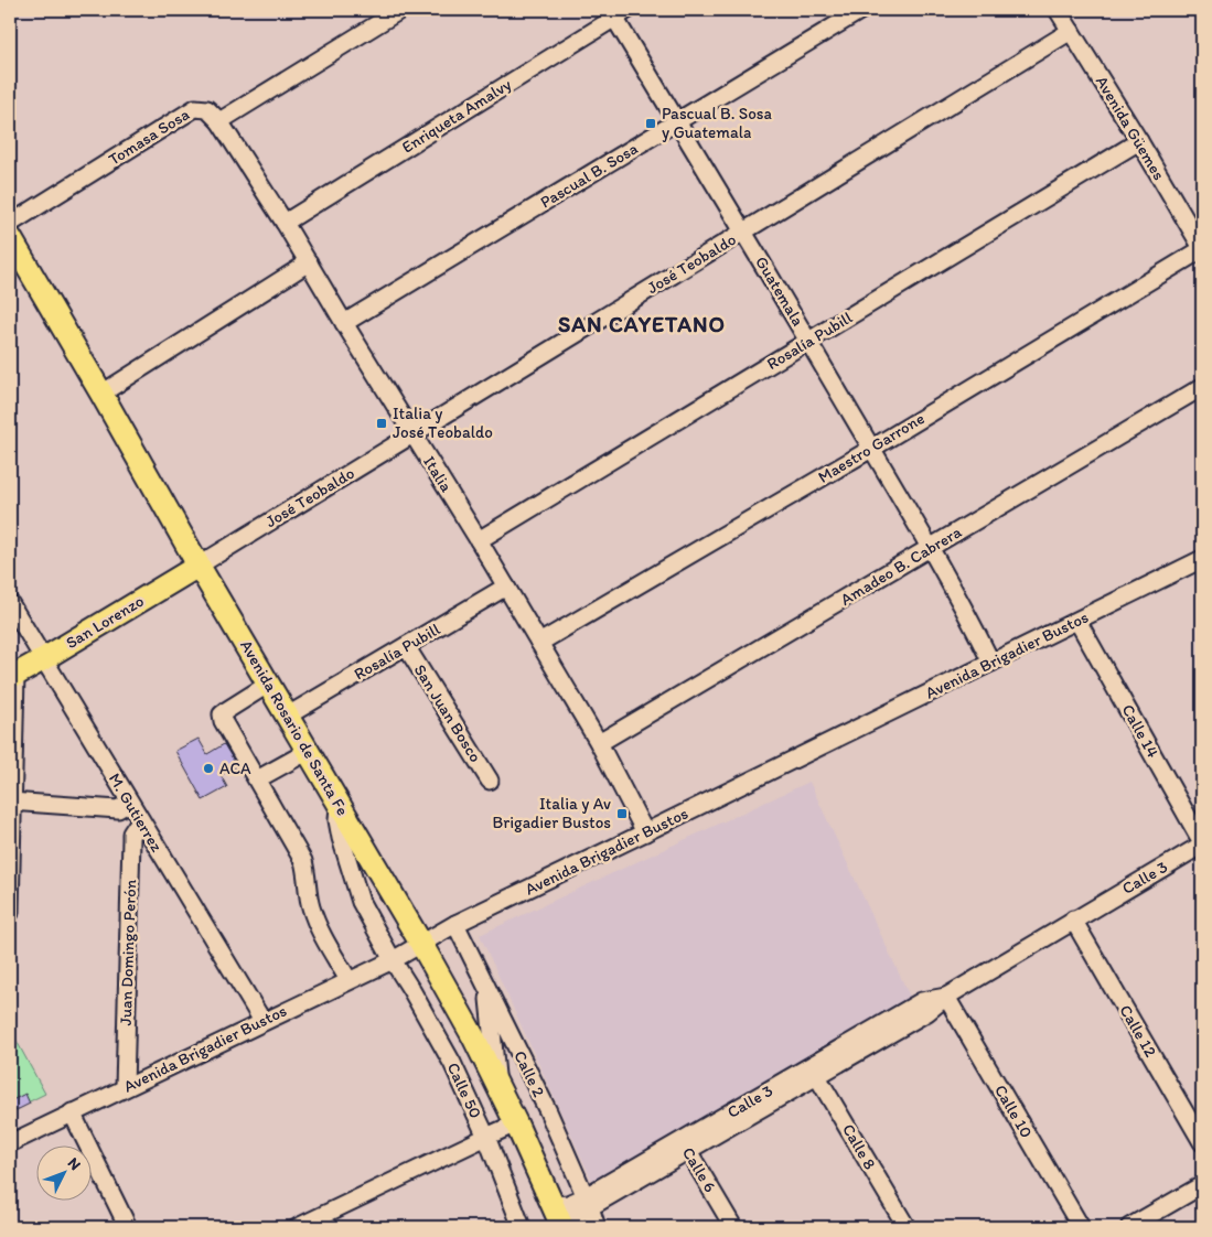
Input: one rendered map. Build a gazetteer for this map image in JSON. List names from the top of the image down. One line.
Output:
{"streets":{"main road":["San Lorenzo","Avenida Rosario de Santa Fe"],"street":["Enriqueta Amalvy","Avenida Güemes","Tomasa Sosa","Pascual B. Sosa","José Teobaldo","Guatemala","Rosalía Pubill","Maestro Garrone","Italia","Amadeo B. Cabrera","Avenida Brigadier Bustos","San Juan Bosco","Calle 14","M. Gutierrez","Calle 3","Juan Domingo Perón","Calle 12","Calle 2","Calle 50","Calle 10","Calle 8","Calle 6"]},"crossings":[["Enriqueta Amalvy","Guatemala"],["Enriqueta Amalvy","Italia"],["Avenida Güemes","José Teobaldo"],["Avenida Güemes","Rosalía Pubill"],["Avenida Güemes","Maestro Garrone"],["Tomasa Sosa","Italia"],["Pascual B. Sosa","Guatemala"],["Pascual B. Sosa","Italia"],["José Teobaldo","Guatemala"],["José Teobaldo","Italia"],["José Teobaldo","San Lorenzo"],["José Teobaldo","Avenida Rosario de Santa Fe"],["Guatemala","Rosalía Pubill"],["Guatemala","Maestro Garrone"],["Guatemala","Amadeo B. Cabrera"],["Guatemala","Avenida Brigadier Bustos"],["Rosalía Pubill","Italia"],["Rosalía Pubill","San Juan Bosco"],["Rosalía Pubill","Avenida Rosario de Santa Fe"],["Maestro Garrone","Italia"],["Italia","Amadeo B. Cabrera"],["Italia","Avenida Brigadier Bustos"],["San Lorenzo","Avenida Rosario de Santa Fe"],["San Lorenzo","M. Gutierrez"],["Avenida Brigadier Bustos","Avenida Rosario de Santa Fe"],["Avenida Brigadier Bustos","Calle 14"],["Avenida Brigadier Bustos","M. Gutierrez"],["Avenida Brigadier Bustos","Juan Domingo Perón"],["Avenida Brigadier Bustos","Calle 2"],["Avenida Brigadier Bustos","Calle 50"],["Avenida Rosario de Santa Fe","Calle 3"],["Avenida Rosario de Santa Fe","Calle 50"],["Calle 14","Calle 3"],["M. Gutierrez","Juan Domingo Perón"],["Calle 3","Calle 12"],["Calle 3","Calle 2"],["Calle 3","Calle 10"],["Calle 3","Calle 8"],["Calle 3","Calle 6"]],"districts":["SAN CAYETANO"],"places":{"transit":["Pascual B. Sosa y Guatemala","Italia y José Teobaldo","Italia y Av Brigadier Bustos"],"other":["ACA"]},"north":"top right"}
